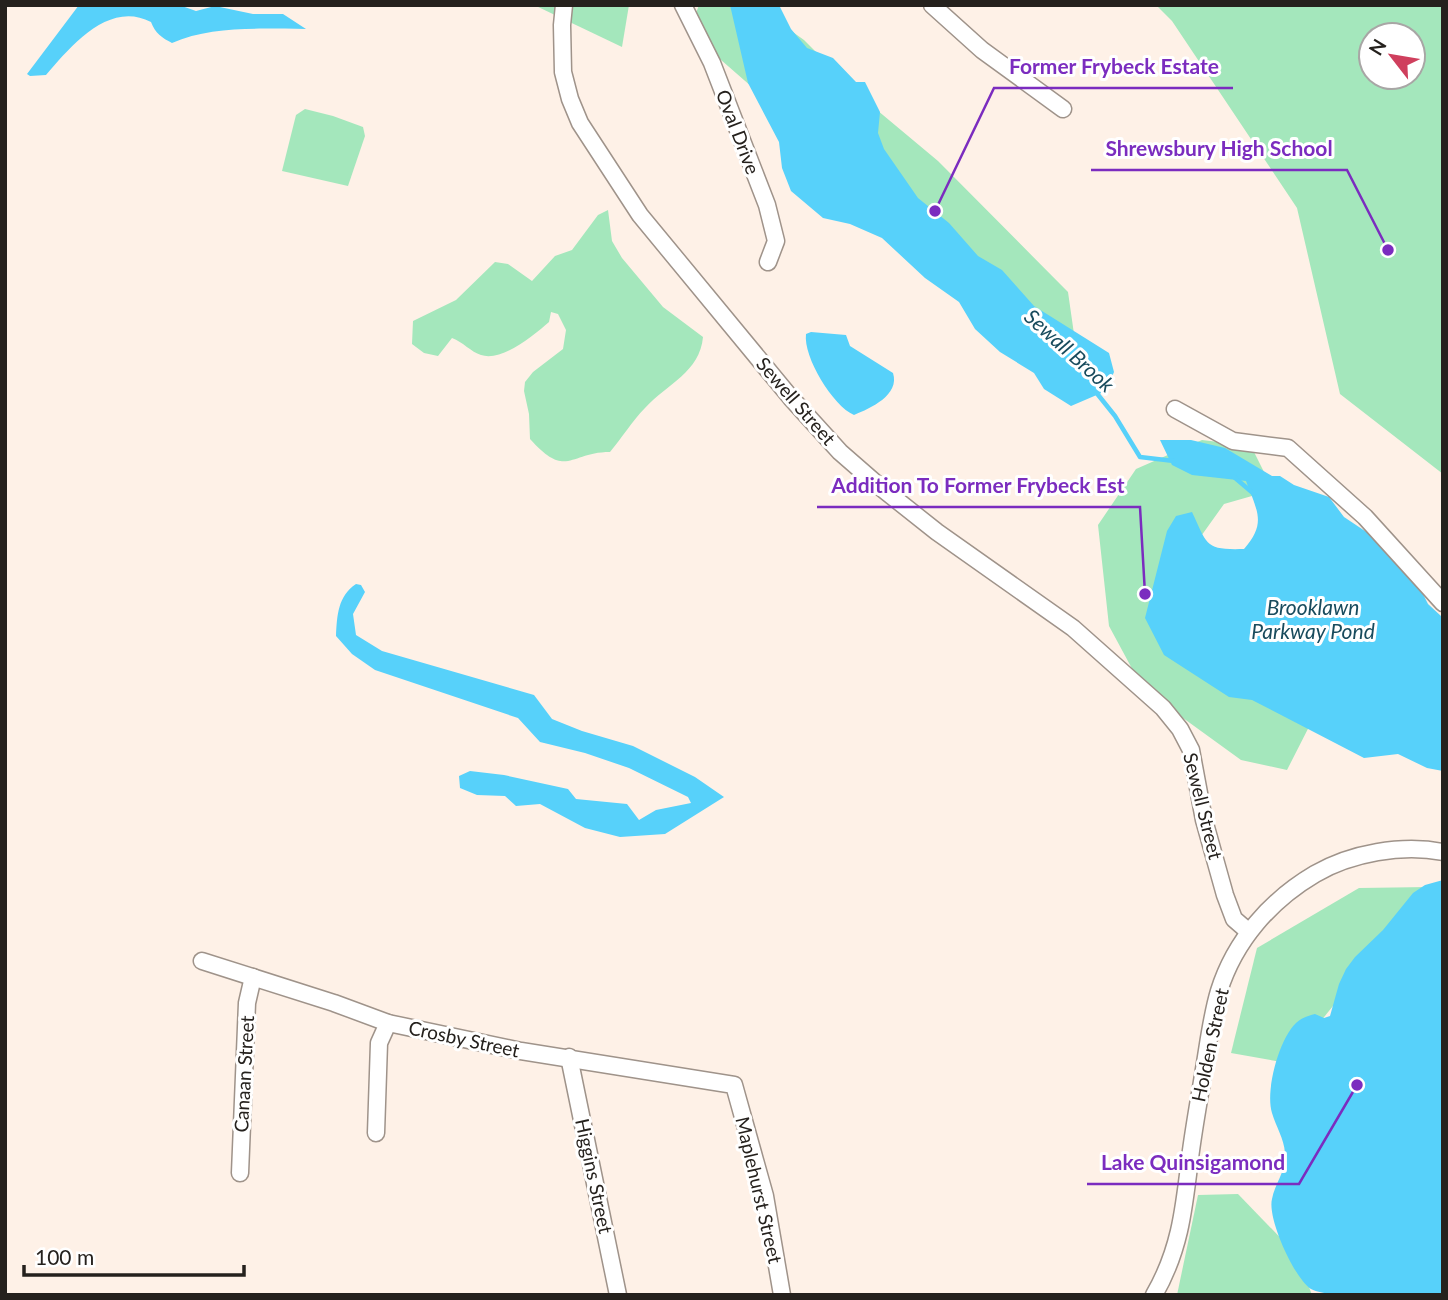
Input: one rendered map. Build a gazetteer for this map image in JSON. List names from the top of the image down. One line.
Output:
{"streets":{"street":["Oval Drive","Sewell Street","Crosby Street","Holden Street","Canaan Street","Higgins Street","Maplehurst Street"]},"crossings":[["Sewell Street","Holden Street"],["Crosby Street","Canaan Street"],["Crosby Street","Higgins Street"],["Crosby Street","Maplehurst Street"]],"water":["Sewall Brook","Brooklawn Parkway Pond"],"places":["Former Frybeck Estate","Shrewsbury High School","Addition To Former Frybeck Est","Lake Quinsigamond"],"scale_bar":"100 m","north":"top left"}
